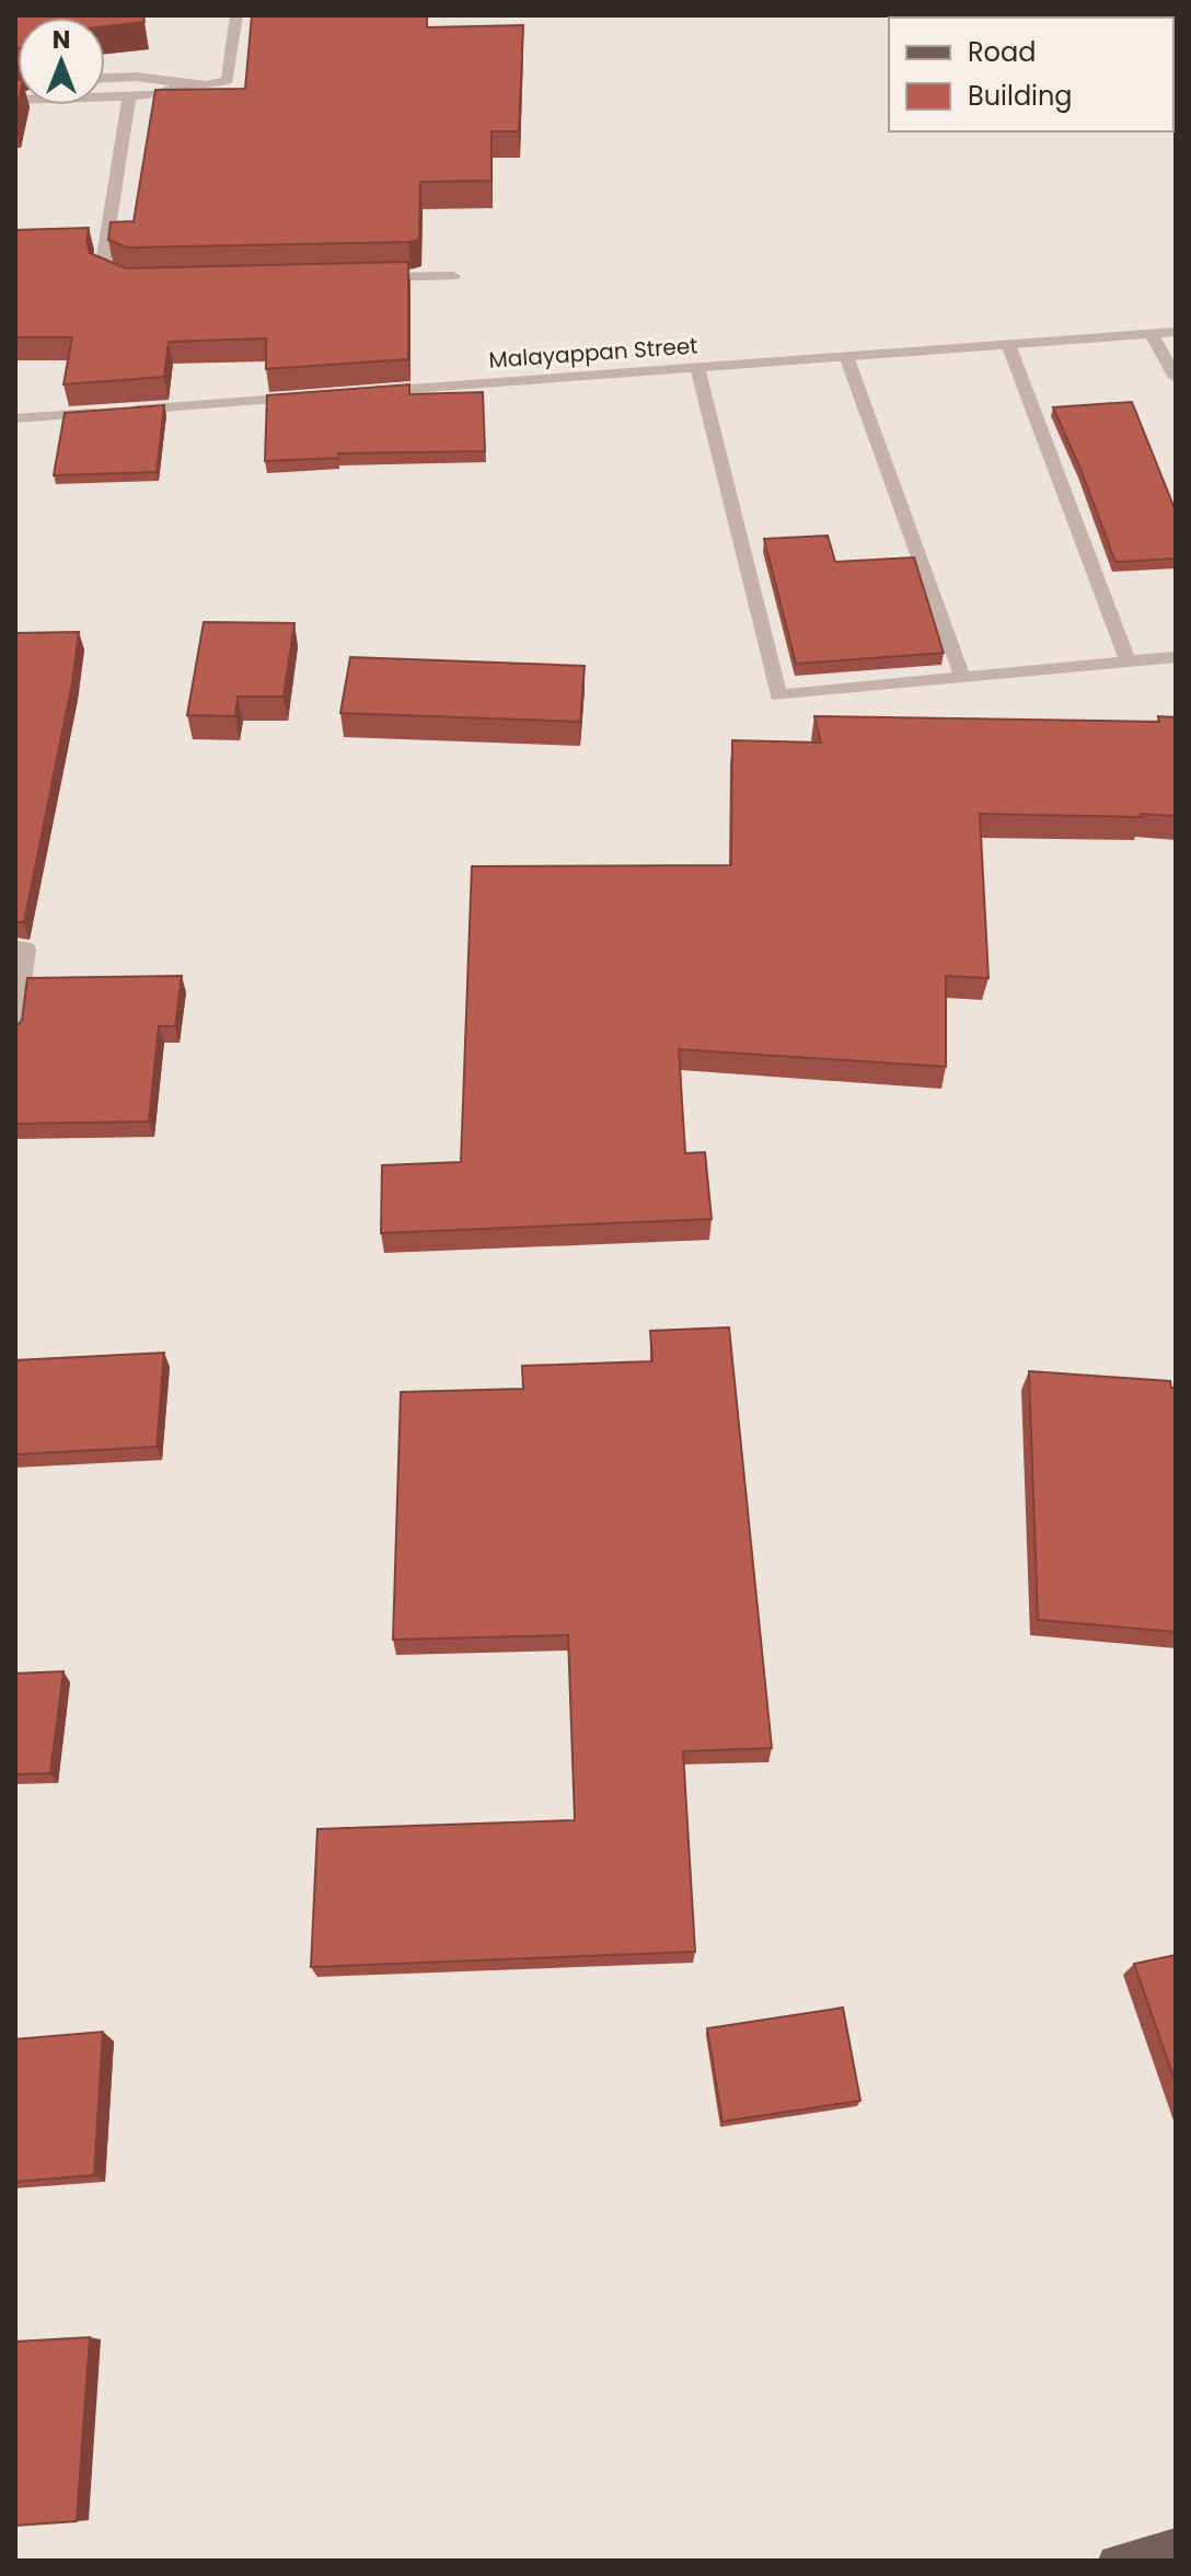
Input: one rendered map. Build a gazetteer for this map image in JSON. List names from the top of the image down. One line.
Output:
{"streets":{"street":["Malayappan Street"]},"legend":["Road","Building"],"north":"top"}
